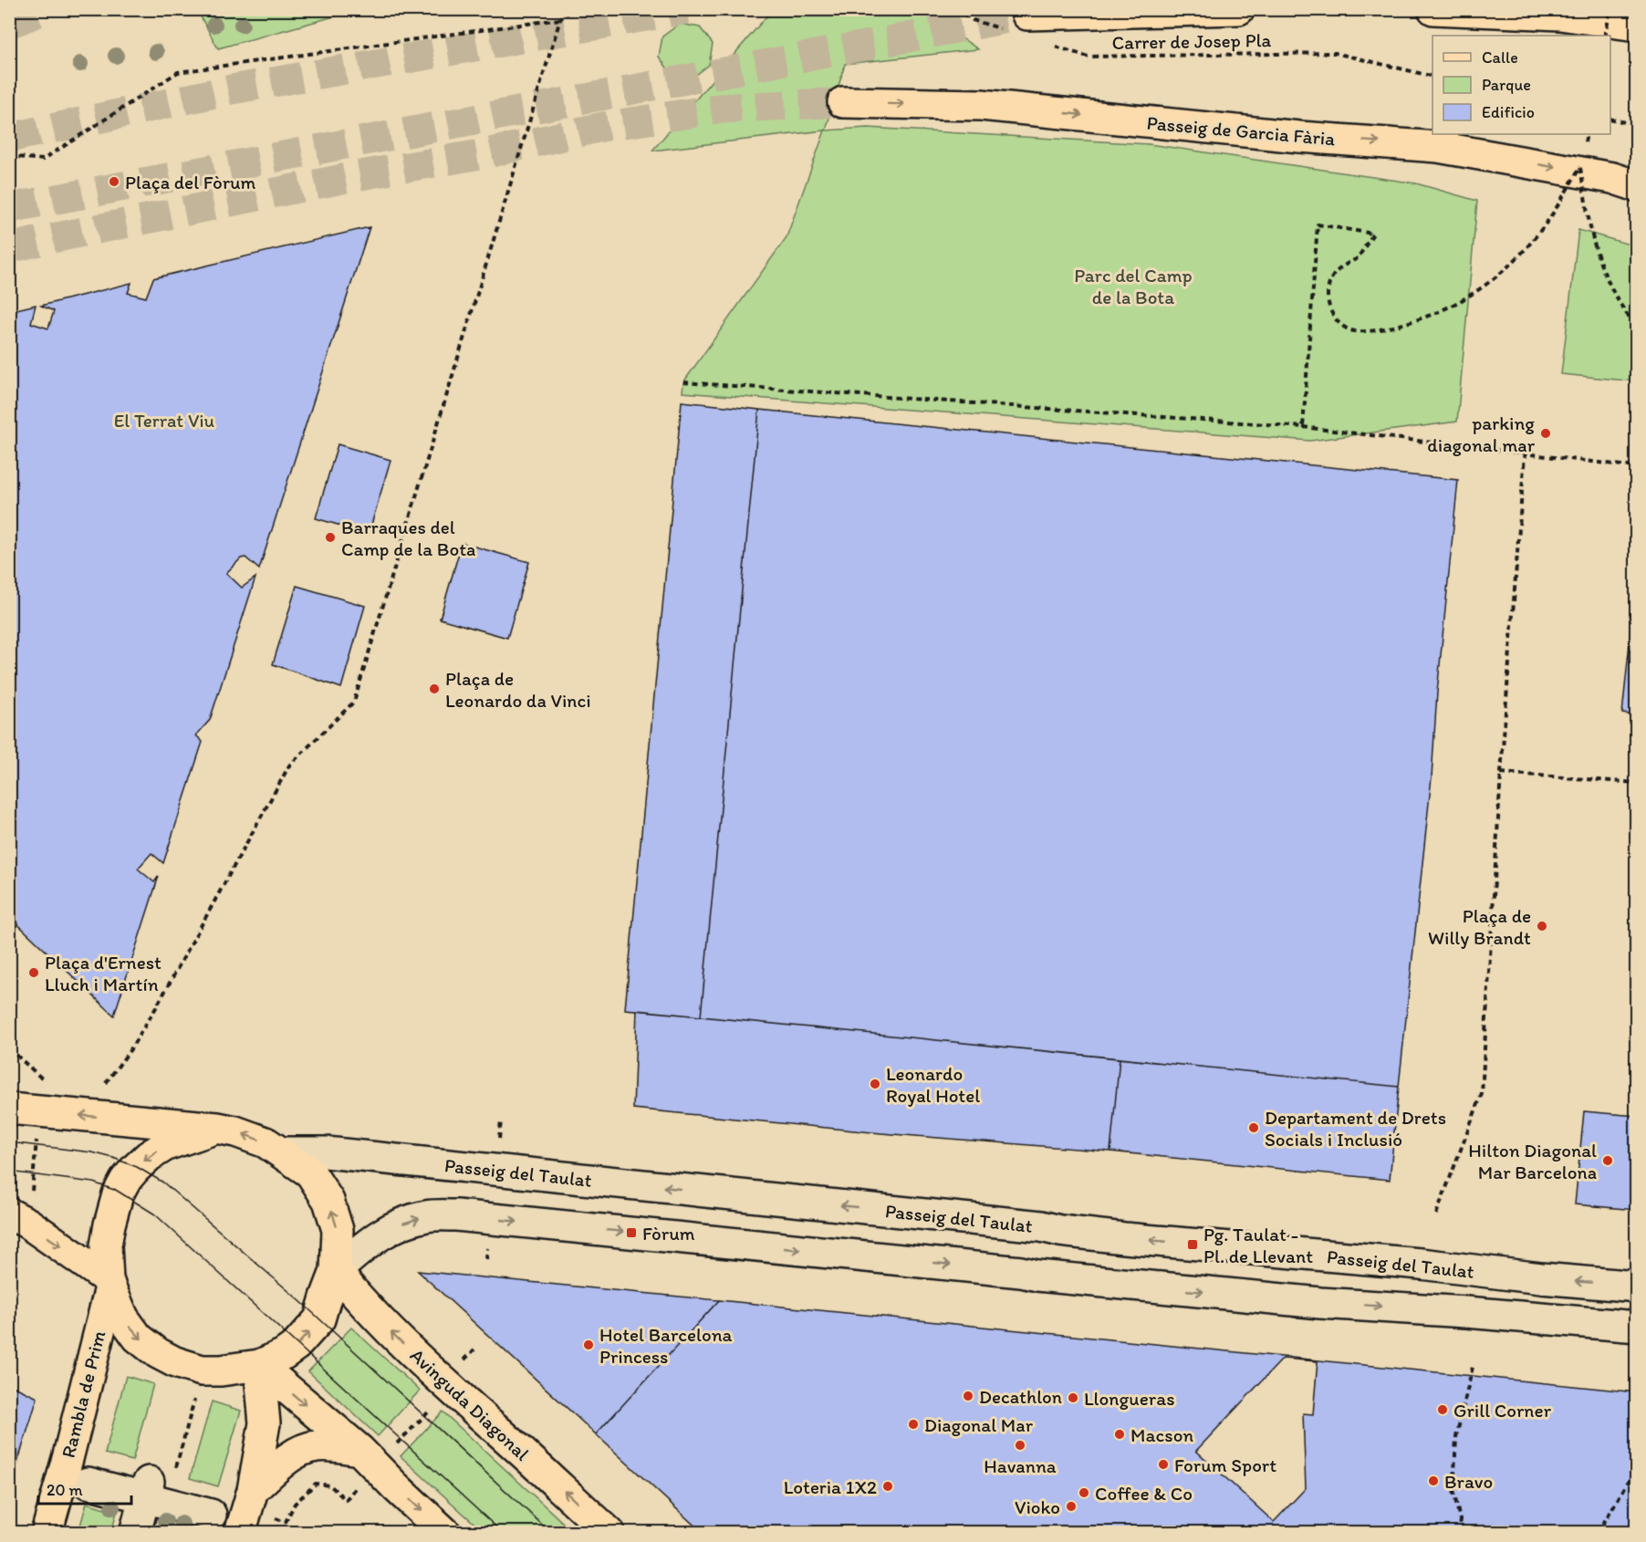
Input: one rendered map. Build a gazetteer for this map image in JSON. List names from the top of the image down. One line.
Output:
{"streets":{"main road":["Passeig de Garcia Fària","Rambla de Prim","Avinguda Diagonal"],"street":["Passeig del Taulat"],"path":["Carrer de Josep Pla"]},"one_way":["Passeig del Taulat"],"parks":["Parc del Camp de la Bota","El Terrat Viu"],"places":{"other":["Plaça del Fòrum","parking diagonal mar","Barraques del Camp de la Bota","Plaça de Leonardo da Vinci","Plaça de Willy Brandt","Plaça d'Ernest Lluch i Martín","Leonardo Royal Hotel","Departament de Drets Socials i Inclusió","Hilton Diagonal Mar Barcelona","Hotel Barcelona Princess","Decathlon","Llongueras","Grill Corner","Diagonal Mar","Macson","Havanna","Forum Sport","Bravo","Loteria 1X2","Coffee & Co","Vioko"],"transit":["Fòrum","Pg. Taulat - Pl. de Llevant"]},"legend":["Calle","Parque","Edificio"],"scale_bar":"20 m"}
